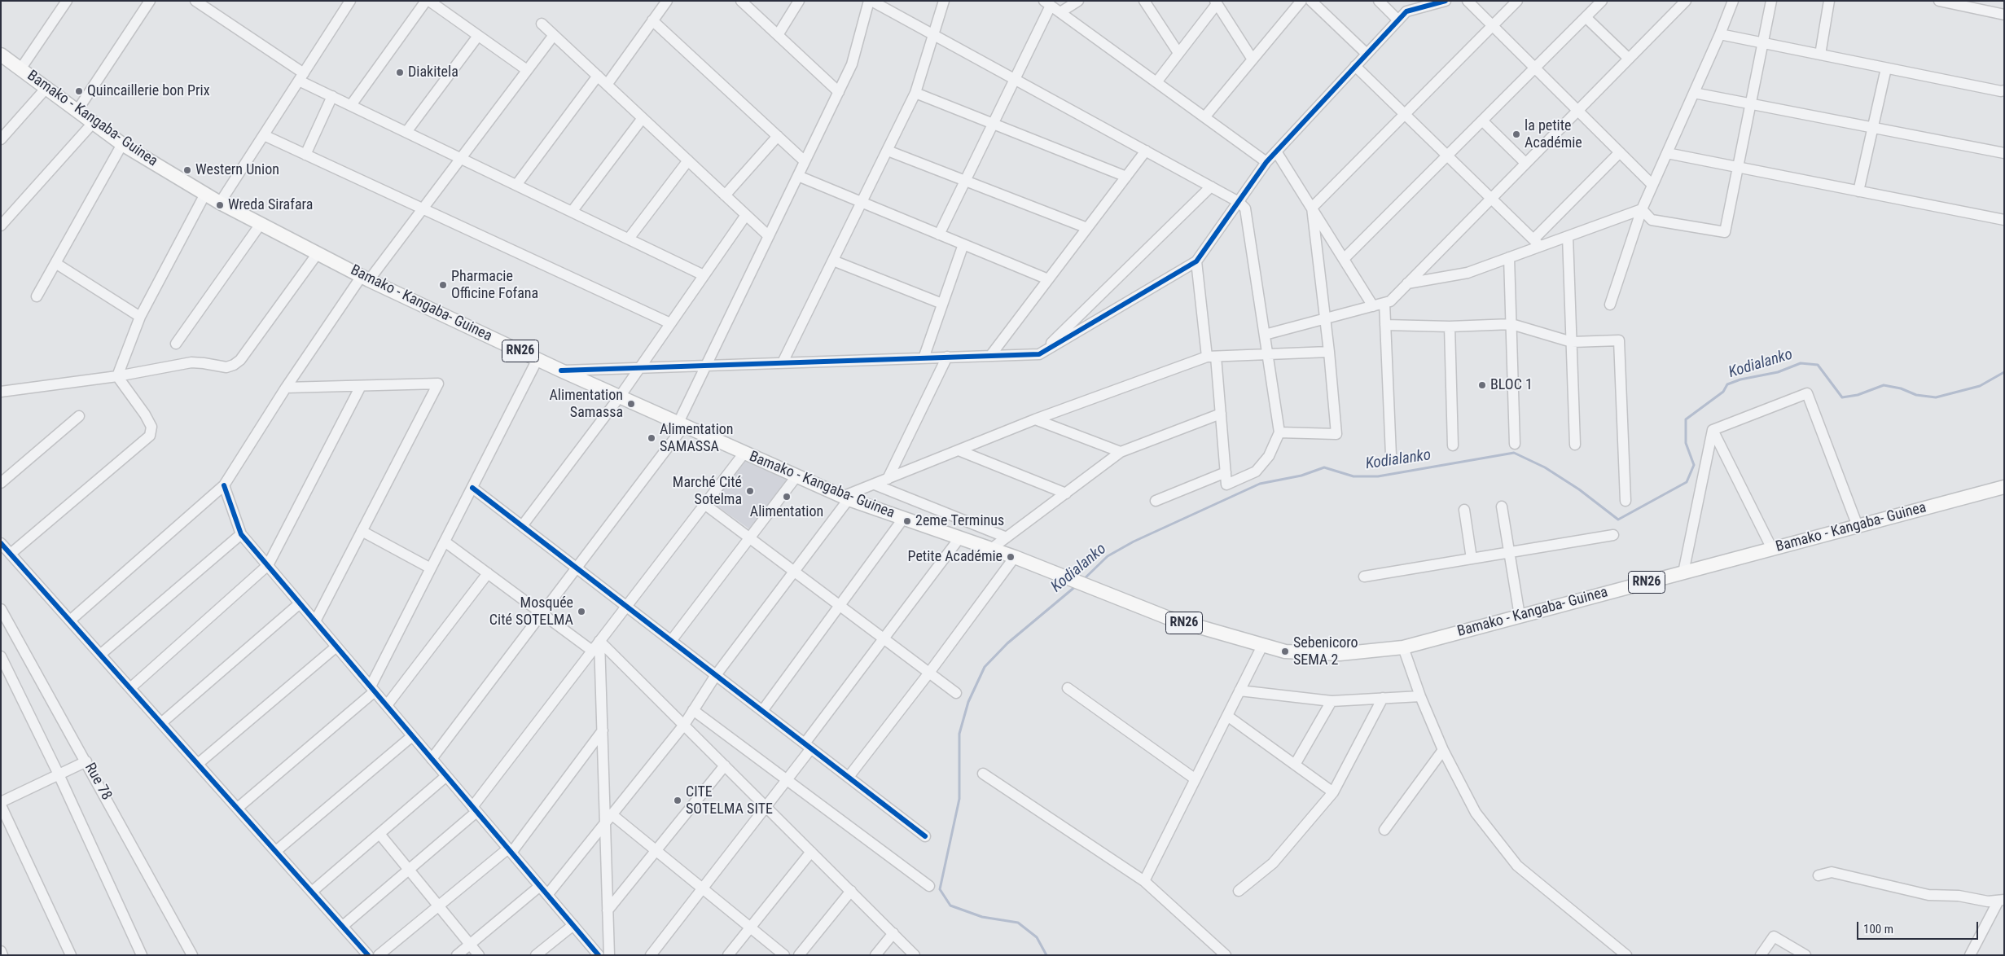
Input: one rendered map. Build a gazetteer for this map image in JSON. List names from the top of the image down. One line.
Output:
{"streets":{"main road":["Bamako - Kangaba- Guinea","RN26"],"street":["Rue 78"]},"water":["Kodialanko"],"places":["Diakitela","Quincaillerie bon Prix","la petite Académie","Western Union","Wreda Sirafara","Pharmacie Officine Fofana","BLOC 1","Alimentation Samassa","Alimentation SAMASSA","Marché Cité Sotelma","Alimentation","2eme Terminus","Petite Académie","Mosquée Cité SOTELMA","Sebenicoro SEMA 2","CITE SOTELMA SITE"],"scale_bar":"100 m"}
